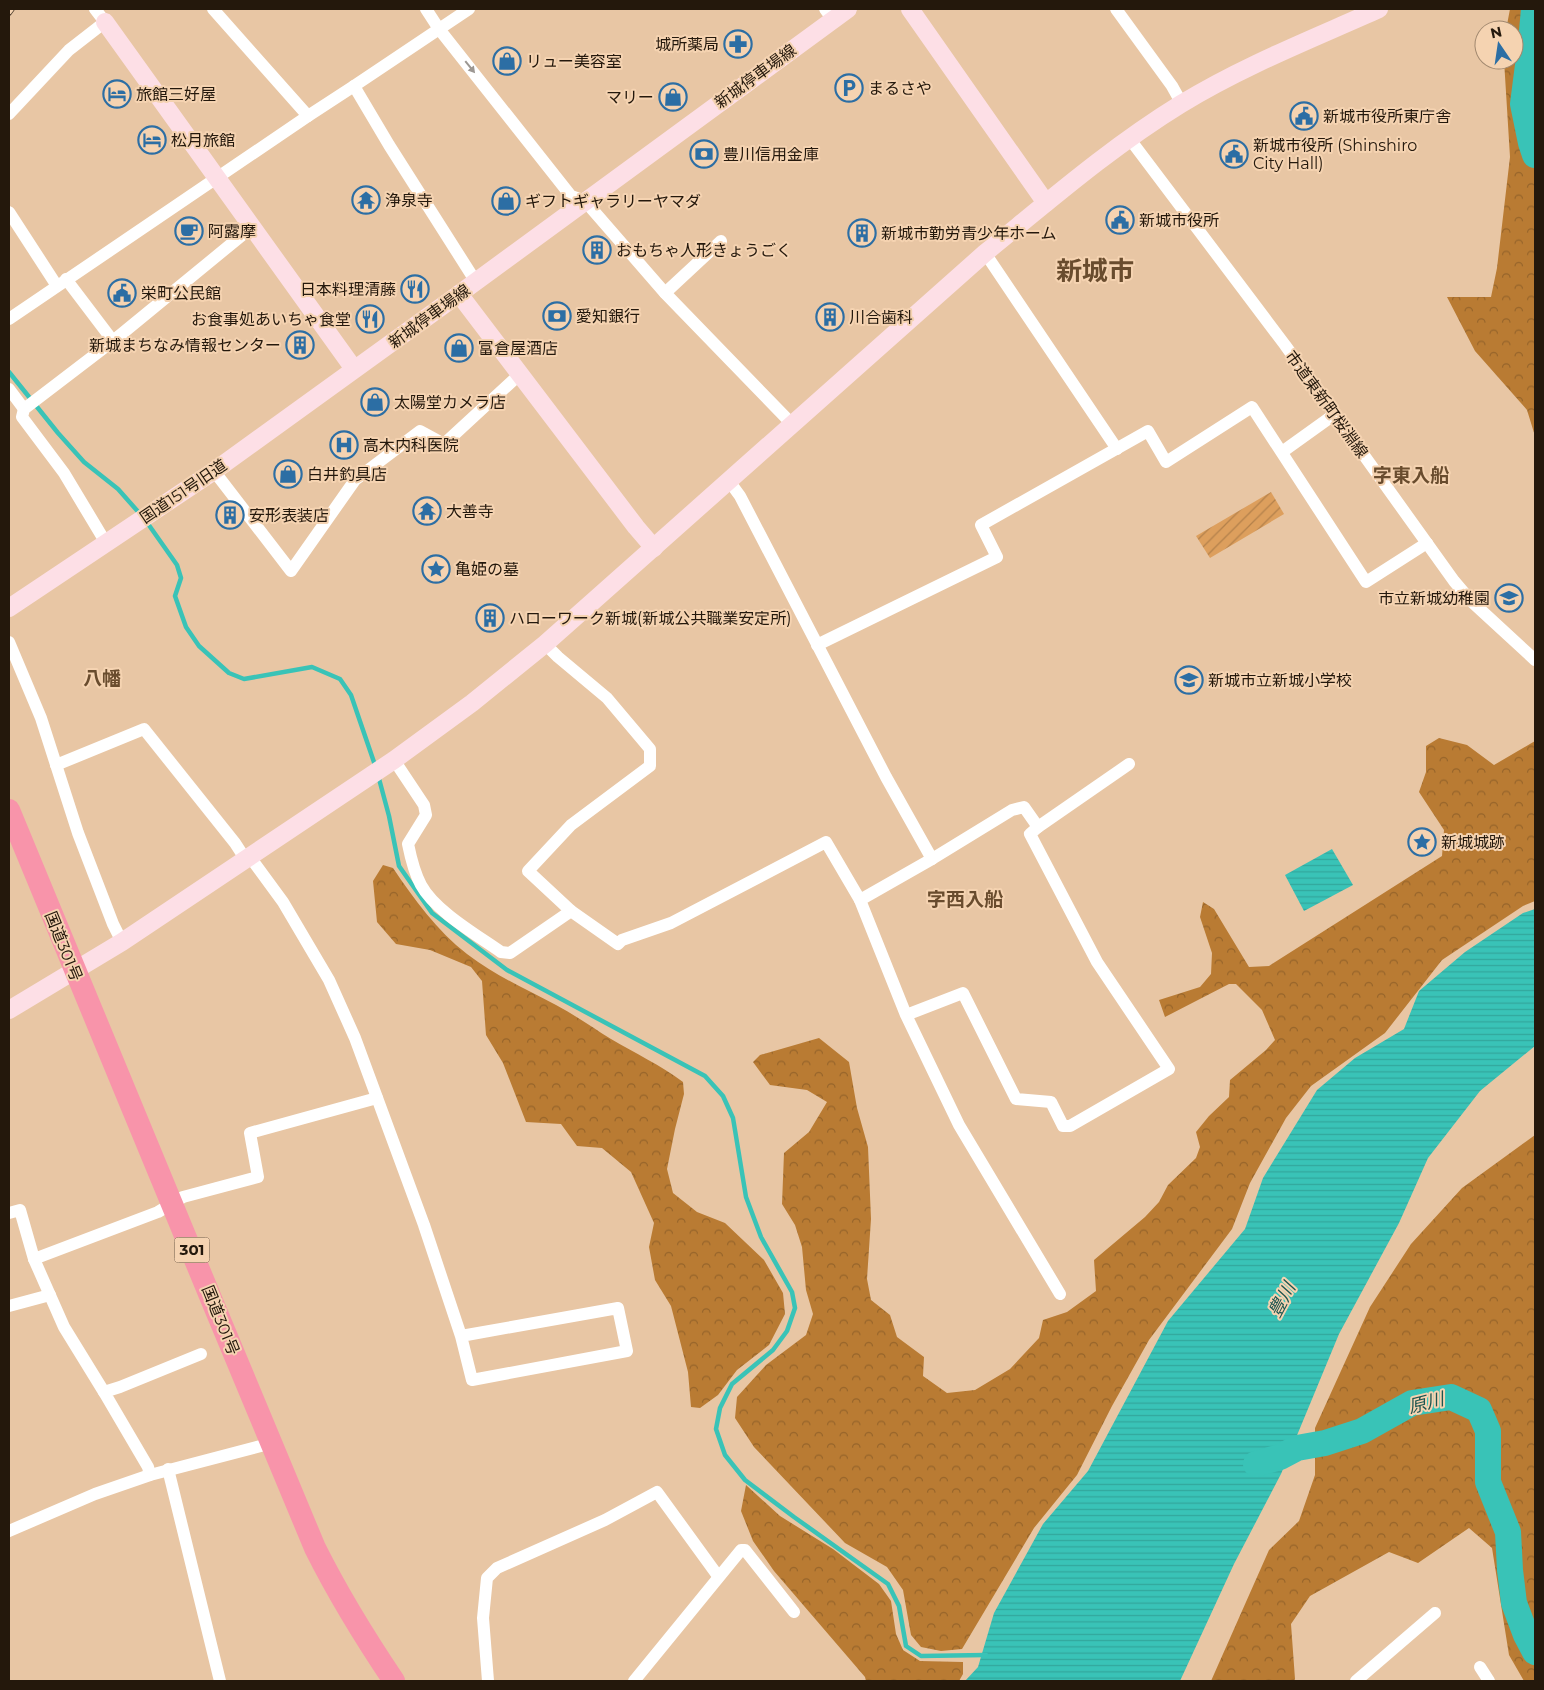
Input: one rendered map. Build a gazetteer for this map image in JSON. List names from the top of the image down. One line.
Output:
{"streets":{"highway":["国道301号","301"],"street":["新城停車場線","市道東新町桜淵線","国道151号旧道"]},"crossings":[["新城停車場線","国道151号旧道"]],"districts":["新城市","字東入船","八幡","字西入船"],"water":["豊川","原川"],"places":{"pharmacy":["城所薬局"],"shop":["リュー美容室","マリー","ギフトギャラリーヤマダ","富倉屋酒店","太陽堂カメラ店","白井釣具店"],"parking":["まるさや"],"hotel":["旅館三好屋","松月旅館"],"public building":["新城市役所東庁舎","新城市役所 (Shinshiro City Hall)","新城市役所","栄町公民館"],"bank":["豊川信用金庫","愛知銀行"],"temple":["浄泉寺","大善寺"],"cafe":["阿露摩"],"building":["新城市勤労青少年ホーム","おもちゃ人形きょうごく","川合歯科","新城まちなみ情報センター","安形表装店","ハローワーク新城(新城公共職業安定所)"],"restaurant":["日本料理清藤","お食事処あいちゃ食堂"],"hospital":["高木内科医院"],"place":["亀姫の墓","新城城跡"],"school or university":["市立新城幼稚園","新城市立新城小学校"]},"north":"top"}
